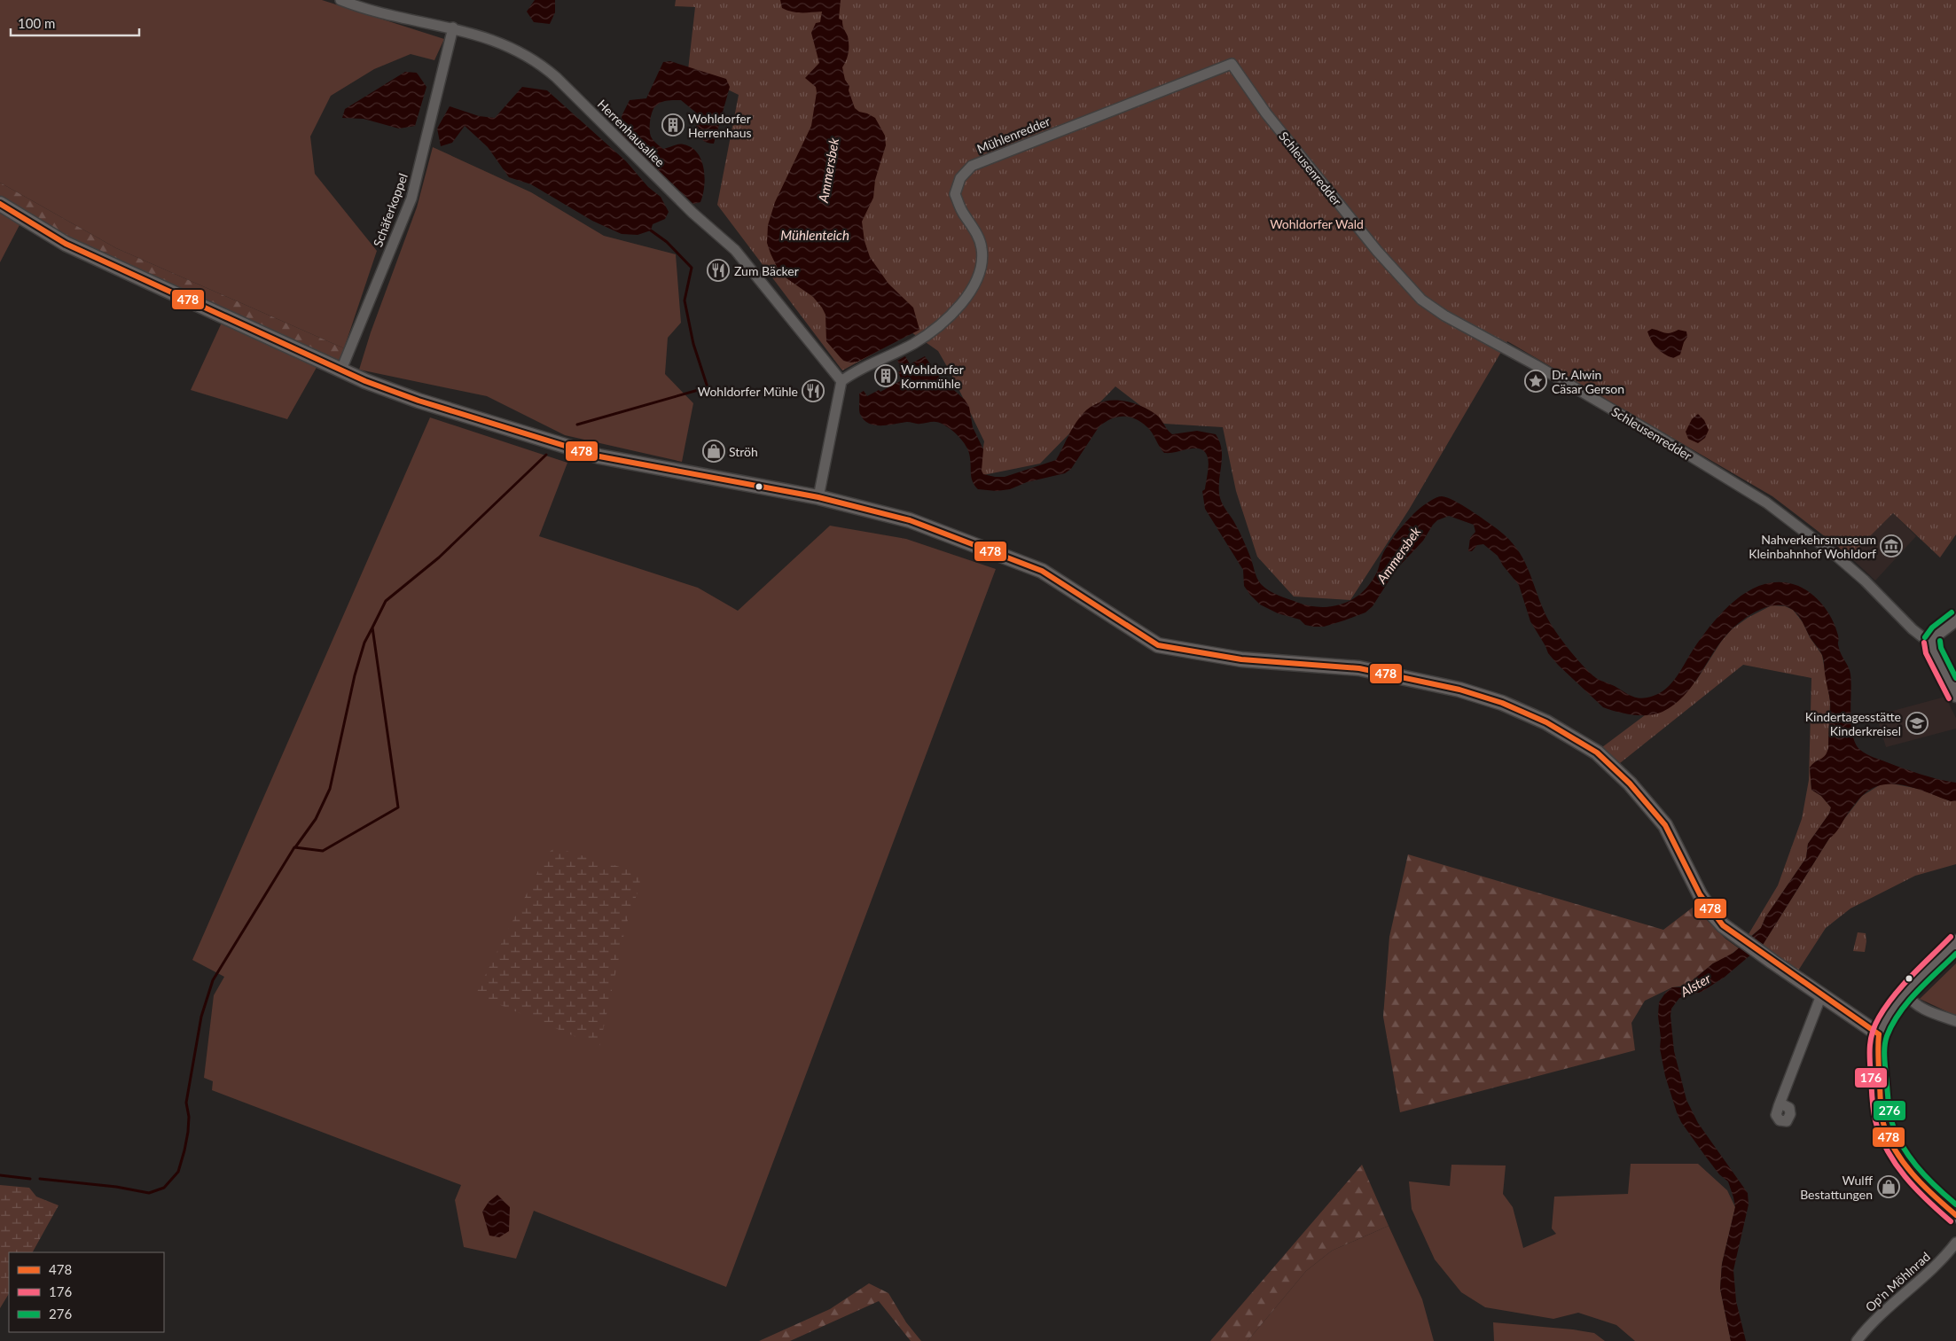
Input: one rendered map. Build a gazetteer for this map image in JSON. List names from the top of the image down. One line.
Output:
{"streets":{"street":["Herrenhausallee","Mühlenredder","Schleusenredder","Schäferkoppel","Op'n Möhlnrad"]},"crossings":[["Herrenhausallee","Mühlenredder"],["Herrenhausallee","Schäferkoppel"],["Mühlenredder","Schleusenredder"]],"water":["Ammersbek","Mühlenteich","Alster"],"parks":["Wohldorfer Wald"],"places":{"building":["Wohldorfer Herrenhaus","Wohldorfer Kornmühle"],"restaurant":["Zum Bäcker","Wohldorfer Mühle"],"place":["Dr. Alwin Cäsar Gerson"],"shop":["Ströh","Wulff Bestattungen"],"museum":["Nahverkehrsmuseum Kleinbahnhof Wohldorf"],"school or university":["Kindertagesstätte Kinderkreisel"]},"lines":["transit line 478","transit line 276","transit line 176"],"legend":["478","176","276"],"scale_bar":"100 m"}
